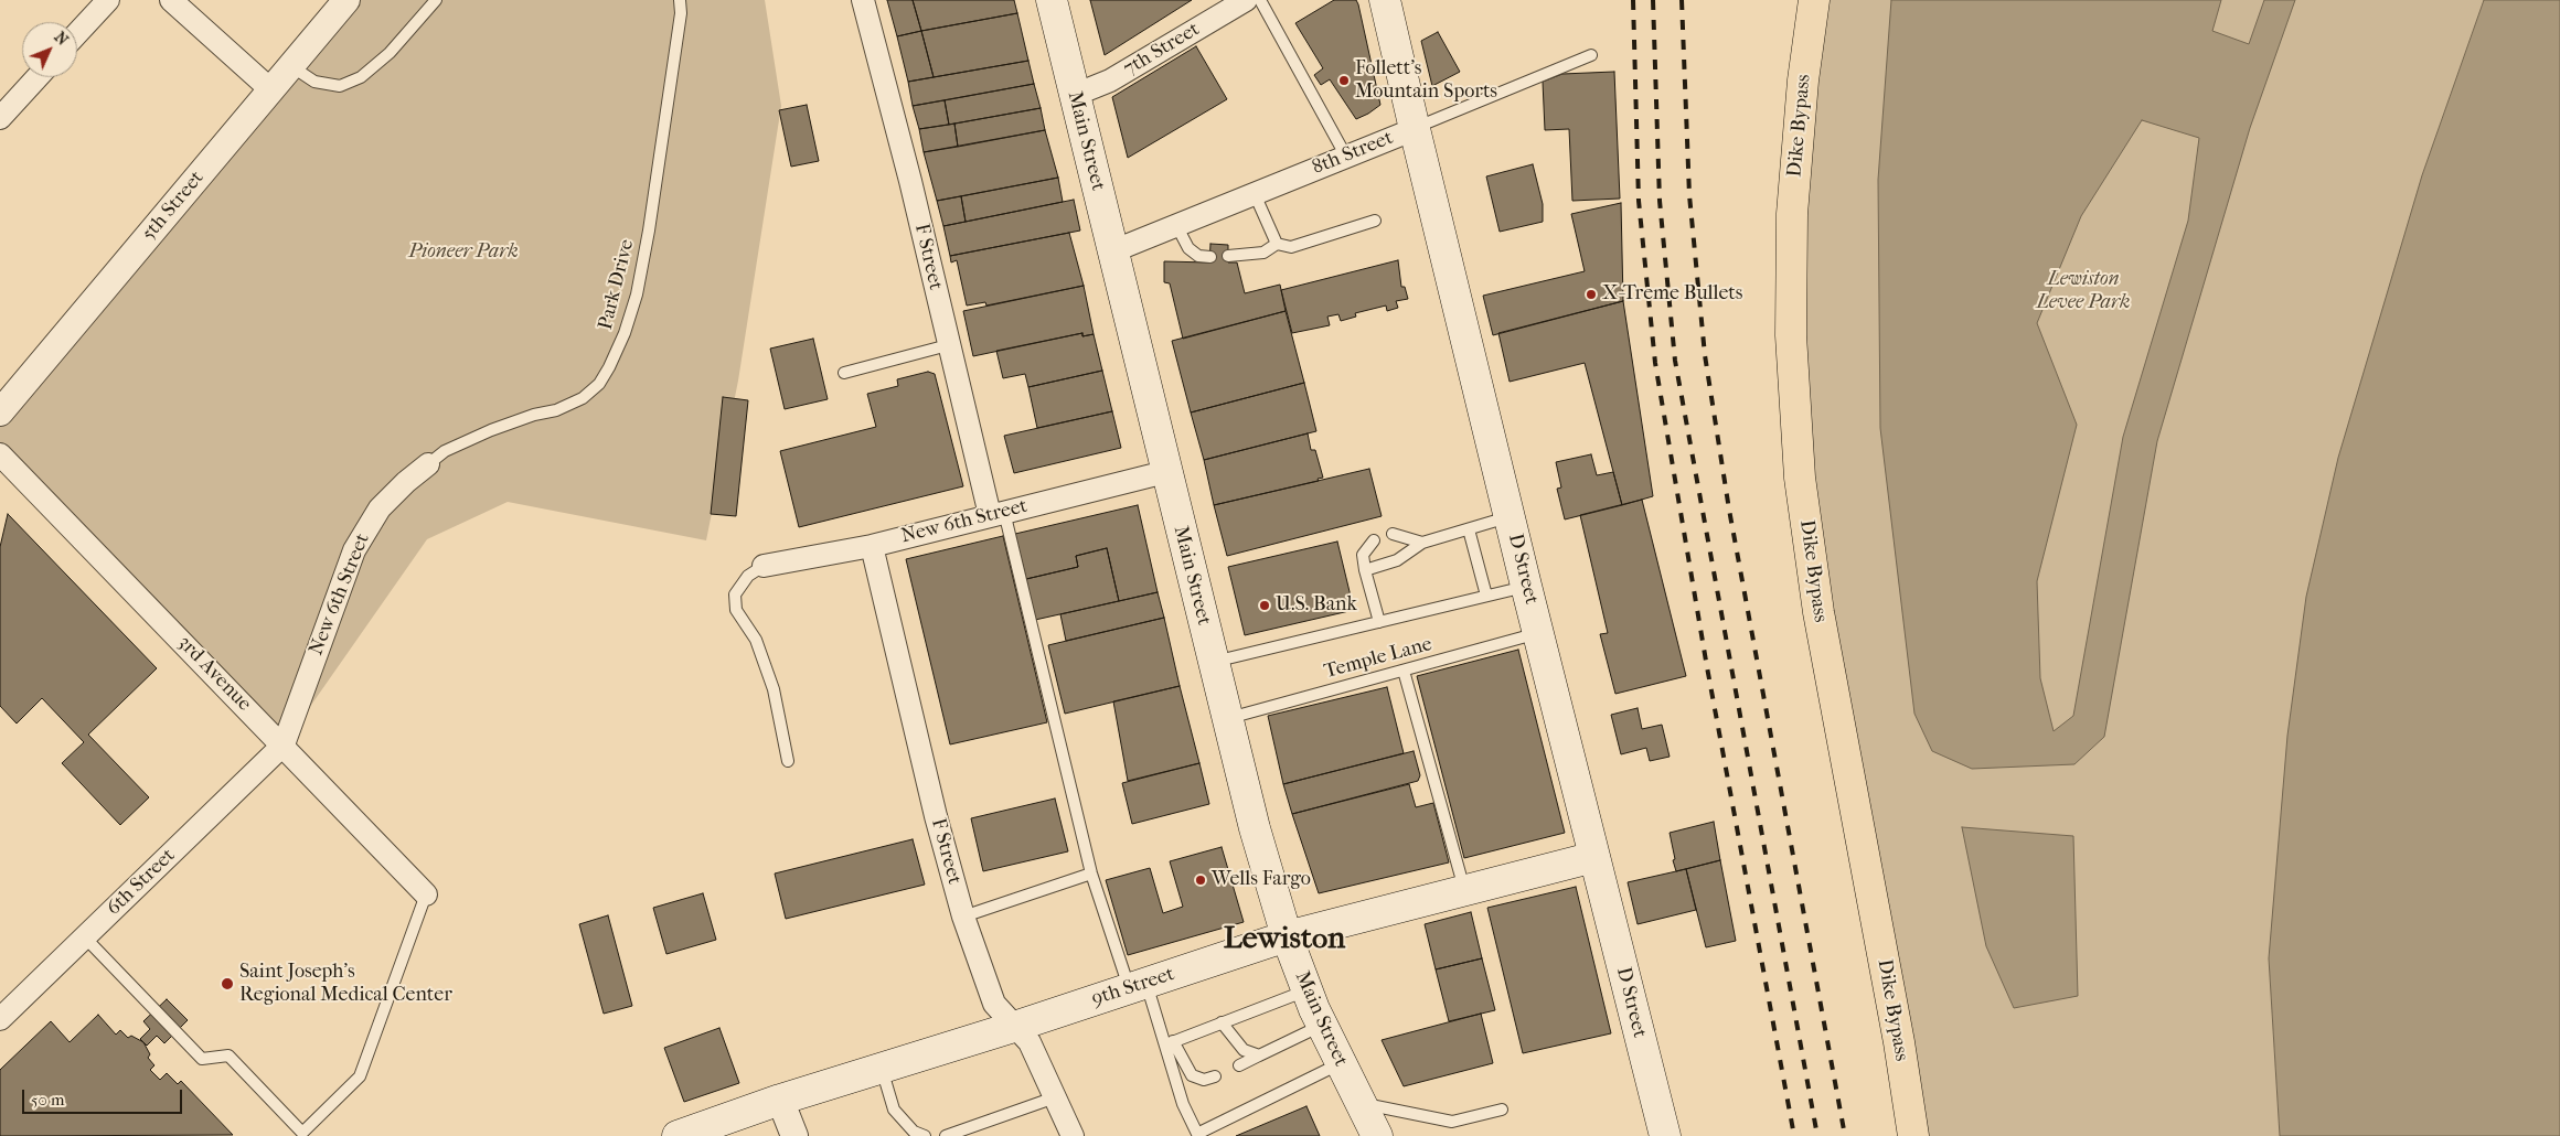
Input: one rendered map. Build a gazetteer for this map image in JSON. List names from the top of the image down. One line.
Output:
{"streets":{"highway":["Dike Bypass"],"main road":["Main Street","D Street","9th Street"],"street":["7th Street","8th Street","5th Street","F Street","New 6th Street","3rd Avenue","6th Street"],"lane":["Park Drive","Temple Lane"]},"crossings":[["7th Street","Main Street"],["Main Street","8th Street"],["Main Street","New 6th Street"],["Main Street","Temple Lane"],["Main Street","9th Street"],["8th Street","D Street"],["F Street","New 6th Street"],["F Street","9th Street"],["Park Drive","New 6th Street"],["New 6th Street","3rd Avenue"],["New 6th Street","6th Street"],["D Street","Temple Lane"],["D Street","9th Street"],["3rd Avenue","6th Street"]],"districts":["Lewiston"],"parks":["Pioneer Park","Lewiston Levee Park"],"places":["Follett's Mountain Sports","X-Treme Bullets","U.S. Bank","Wells Fargo","Saint Joseph's Regional Medical Center"],"scale_bar":"50 m","north":"top right"}
